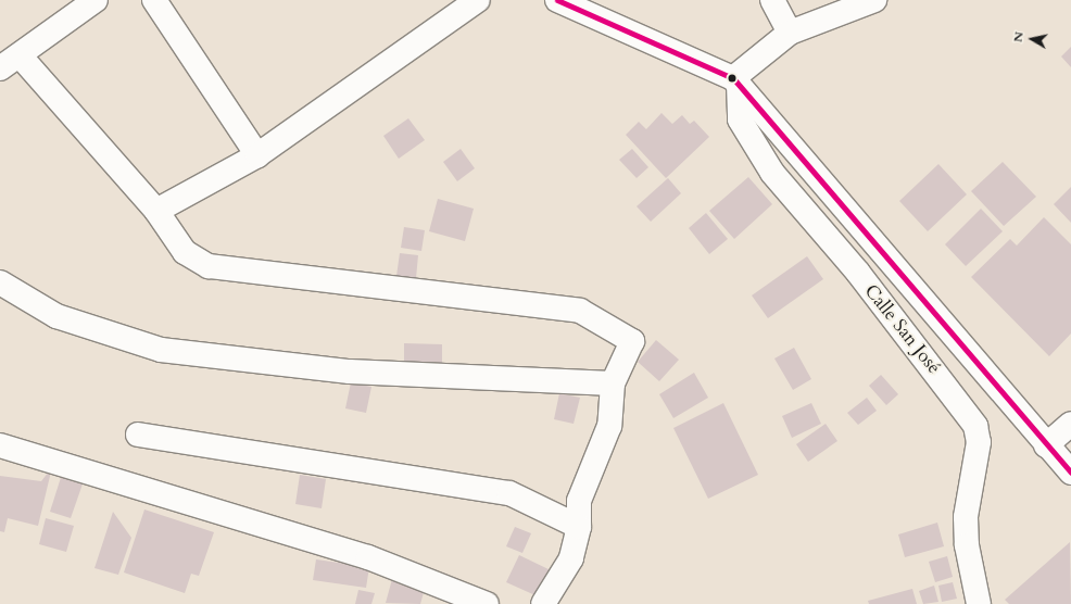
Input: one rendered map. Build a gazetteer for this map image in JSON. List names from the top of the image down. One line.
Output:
{"streets":{"street":["Calle San José"]},"north":"left"}
